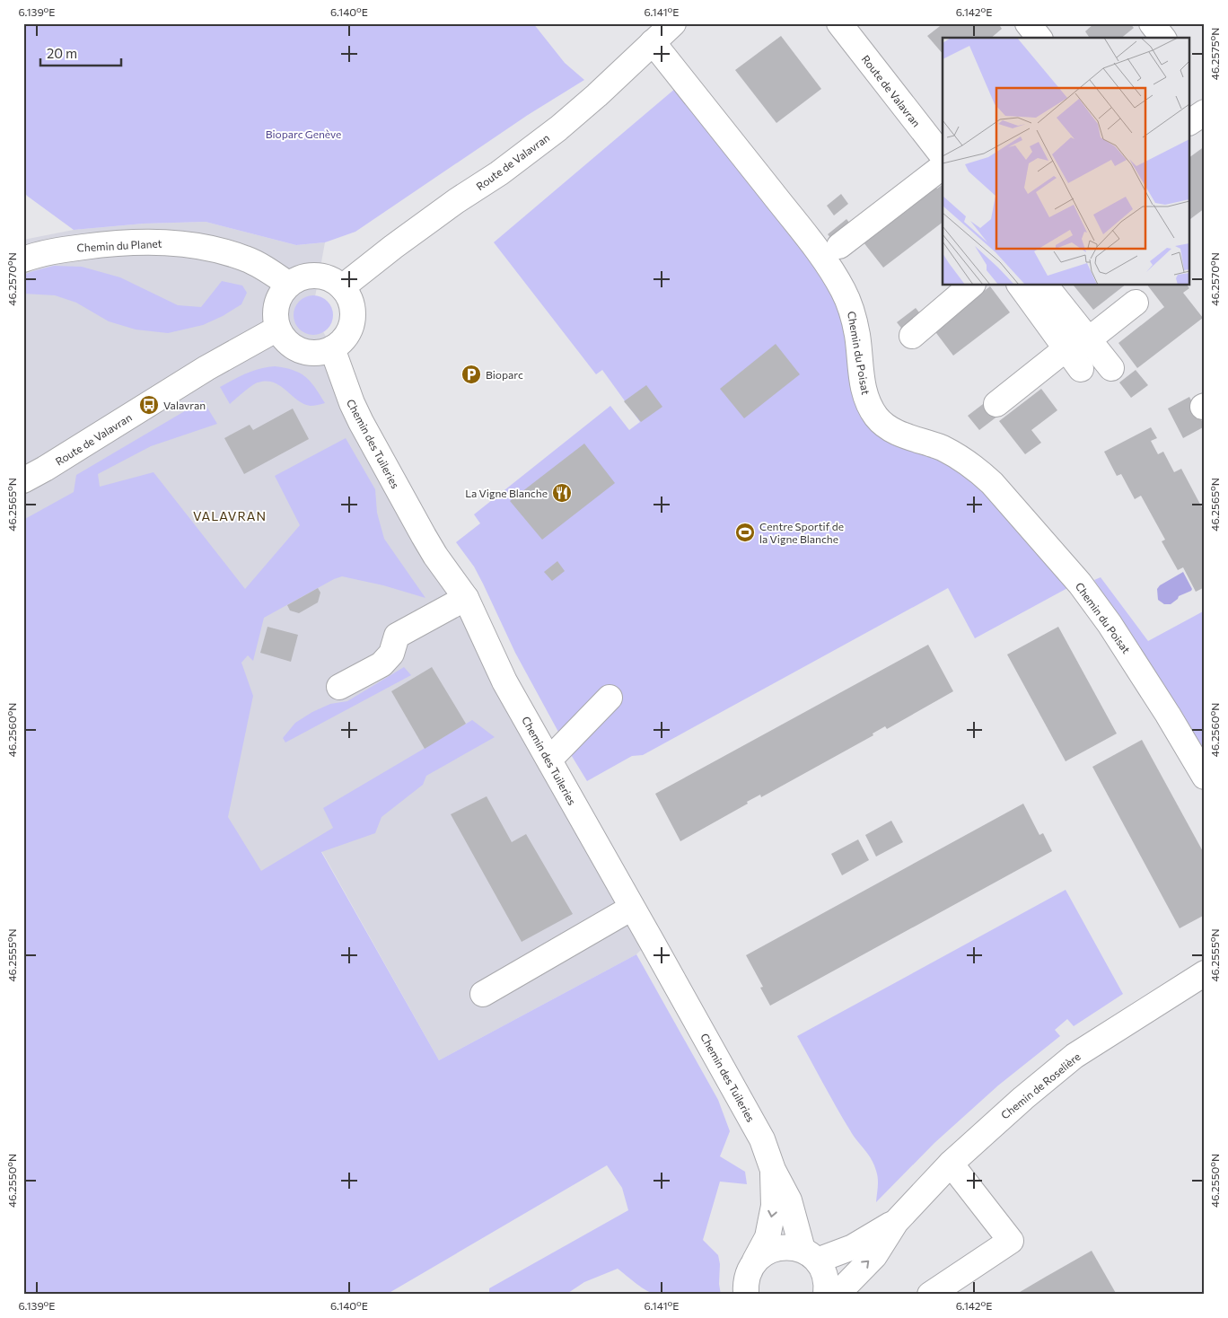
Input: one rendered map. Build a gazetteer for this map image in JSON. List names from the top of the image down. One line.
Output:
{"streets":{"street":["Route de Valavran","Chemin du Planet","Chemin du Poisat","Chemin des Tuileries","Chemin de Roselière"]},"crossings":[["Route de Valavran","Chemin du Planet"],["Route de Valavran","Chemin du Poisat"],["Route de Valavran","Chemin des Tuileries"],["Chemin du Planet","Chemin des Tuileries"],["Chemin des Tuileries","Chemin de Roselière"]],"districts":["VALAVRAN"],"parks":["Bioparc Genève"],"places":{"parking":["Bioparc"],"bus stop":["Valavran"],"restaurant":["La Vigne Blanche"],"sports":["Centre Sportif de la Vigne Blanche"]},"scale_bar":"20 m","coordinates":["6.139°E","6.140°E","6.141°E","6.142°E","46.2575°N","46.2570°N","46.2565°N","46.2560°N","46.2555°N","46.2550°N"]}
